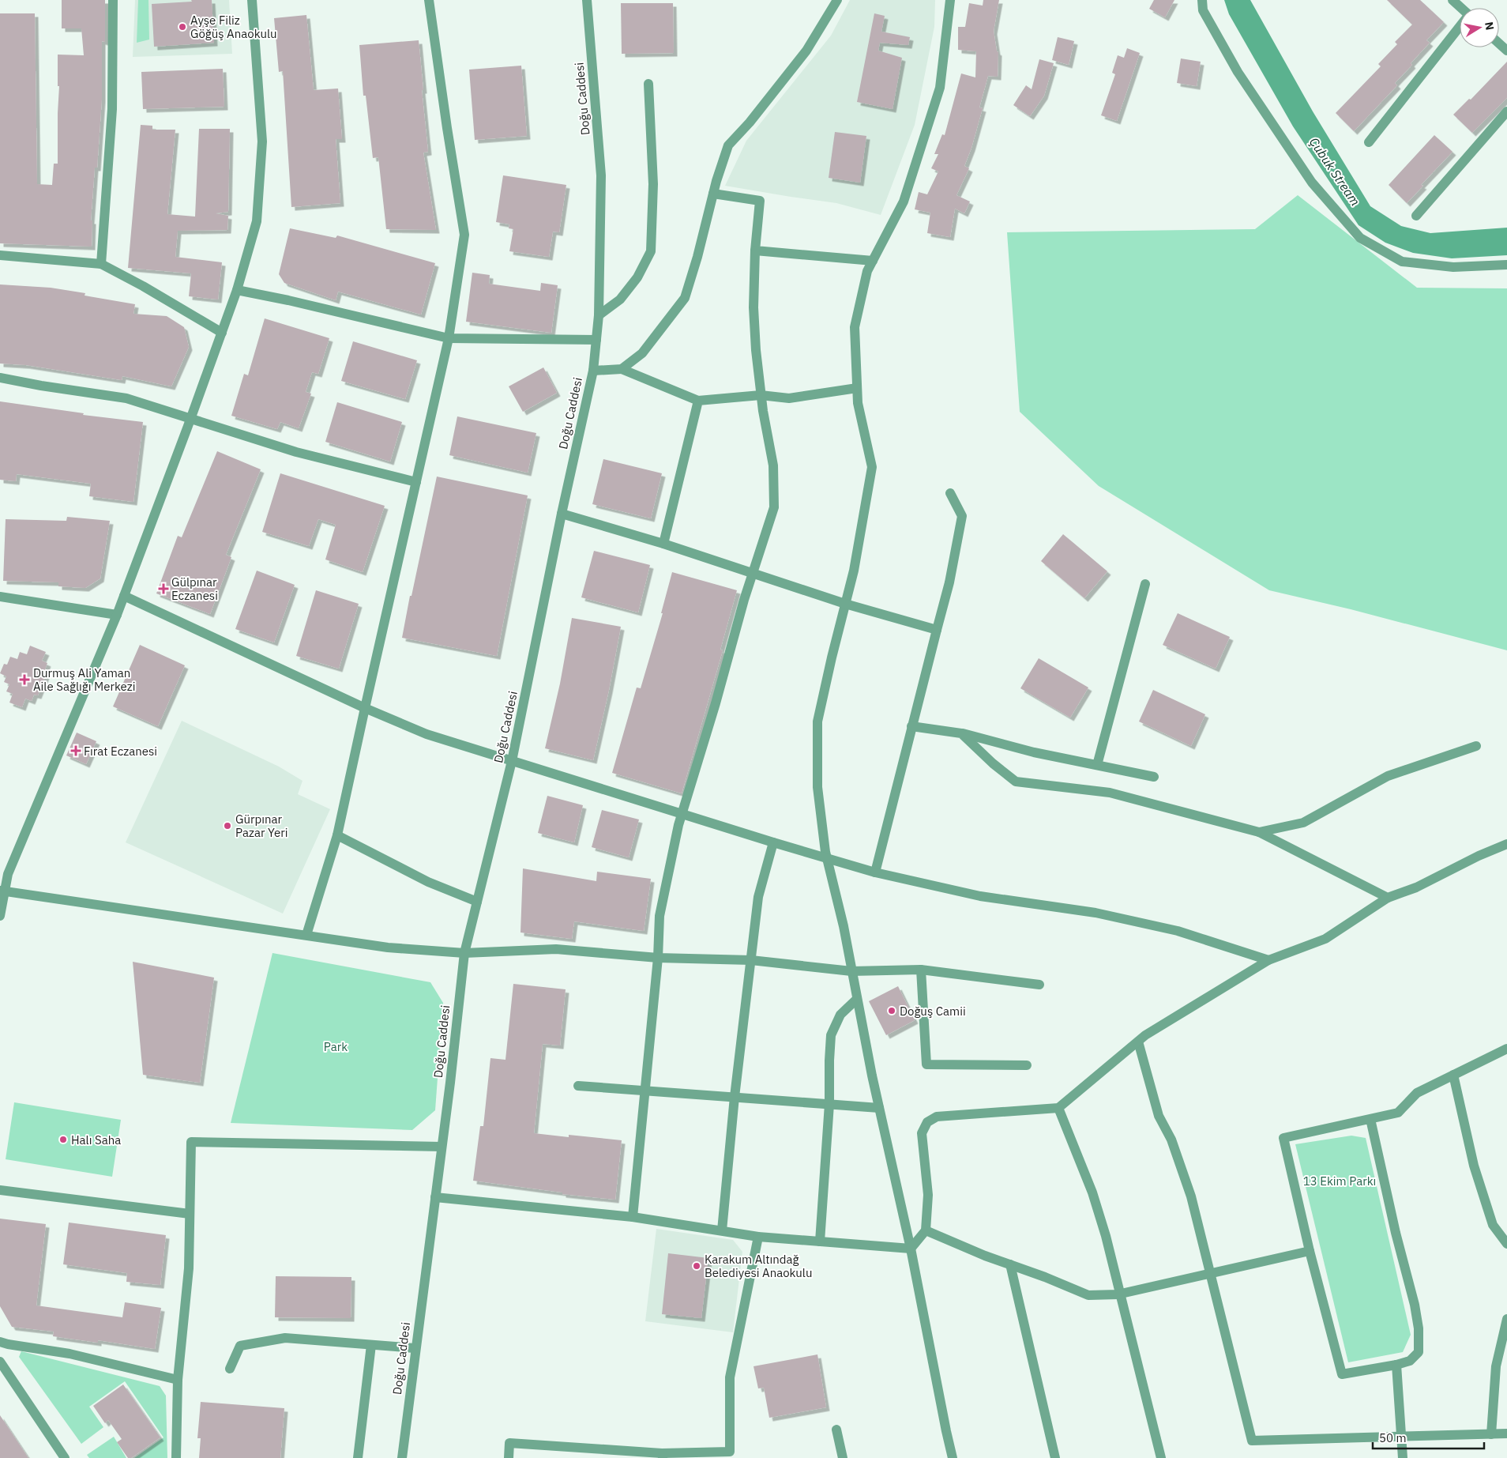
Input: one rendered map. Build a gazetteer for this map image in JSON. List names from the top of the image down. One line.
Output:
{"streets":{"street":["Doğu Caddesi"]},"water":["Çubuk Stream"],"parks":["Park","13 Ekim Parkı"],"places":{"other":["Ayşe Filiz Göğüş Anaokulu","Gürpınar Pazar Yeri","Doğuş Camii","Halı Saha","Karakum Altındağ Belediyesi Anaokulu"],"health":["Gülpınar Eczanesi","Durmuş Ali Yaman Aile Sağlığı Merkezi","Fırat Eczanesi"]},"scale_bar":"50 m","north":"right"}
